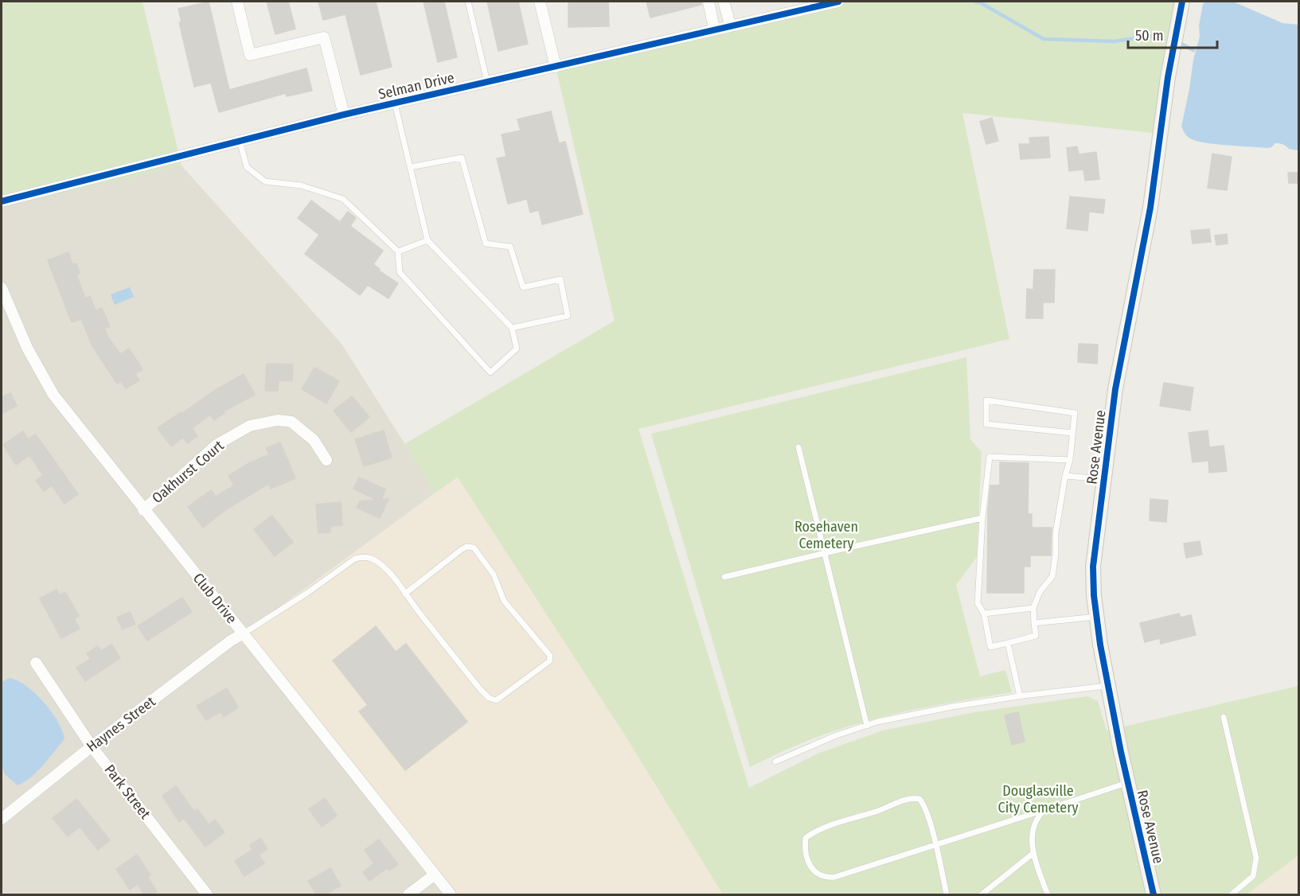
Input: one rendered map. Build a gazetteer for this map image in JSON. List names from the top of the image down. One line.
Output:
{"streets":{"street":["Selman Drive","Rose Avenue","Oakhurst Court","Club Drive","Haynes Street","Park Street"]},"crossings":[["Oakhurst Court","Club Drive"],["Club Drive","Haynes Street"],["Haynes Street","Park Street"]],"parks":["Rosehaven Cemetery","Douglasville City Cemetery"],"scale_bar":"50 m"}
